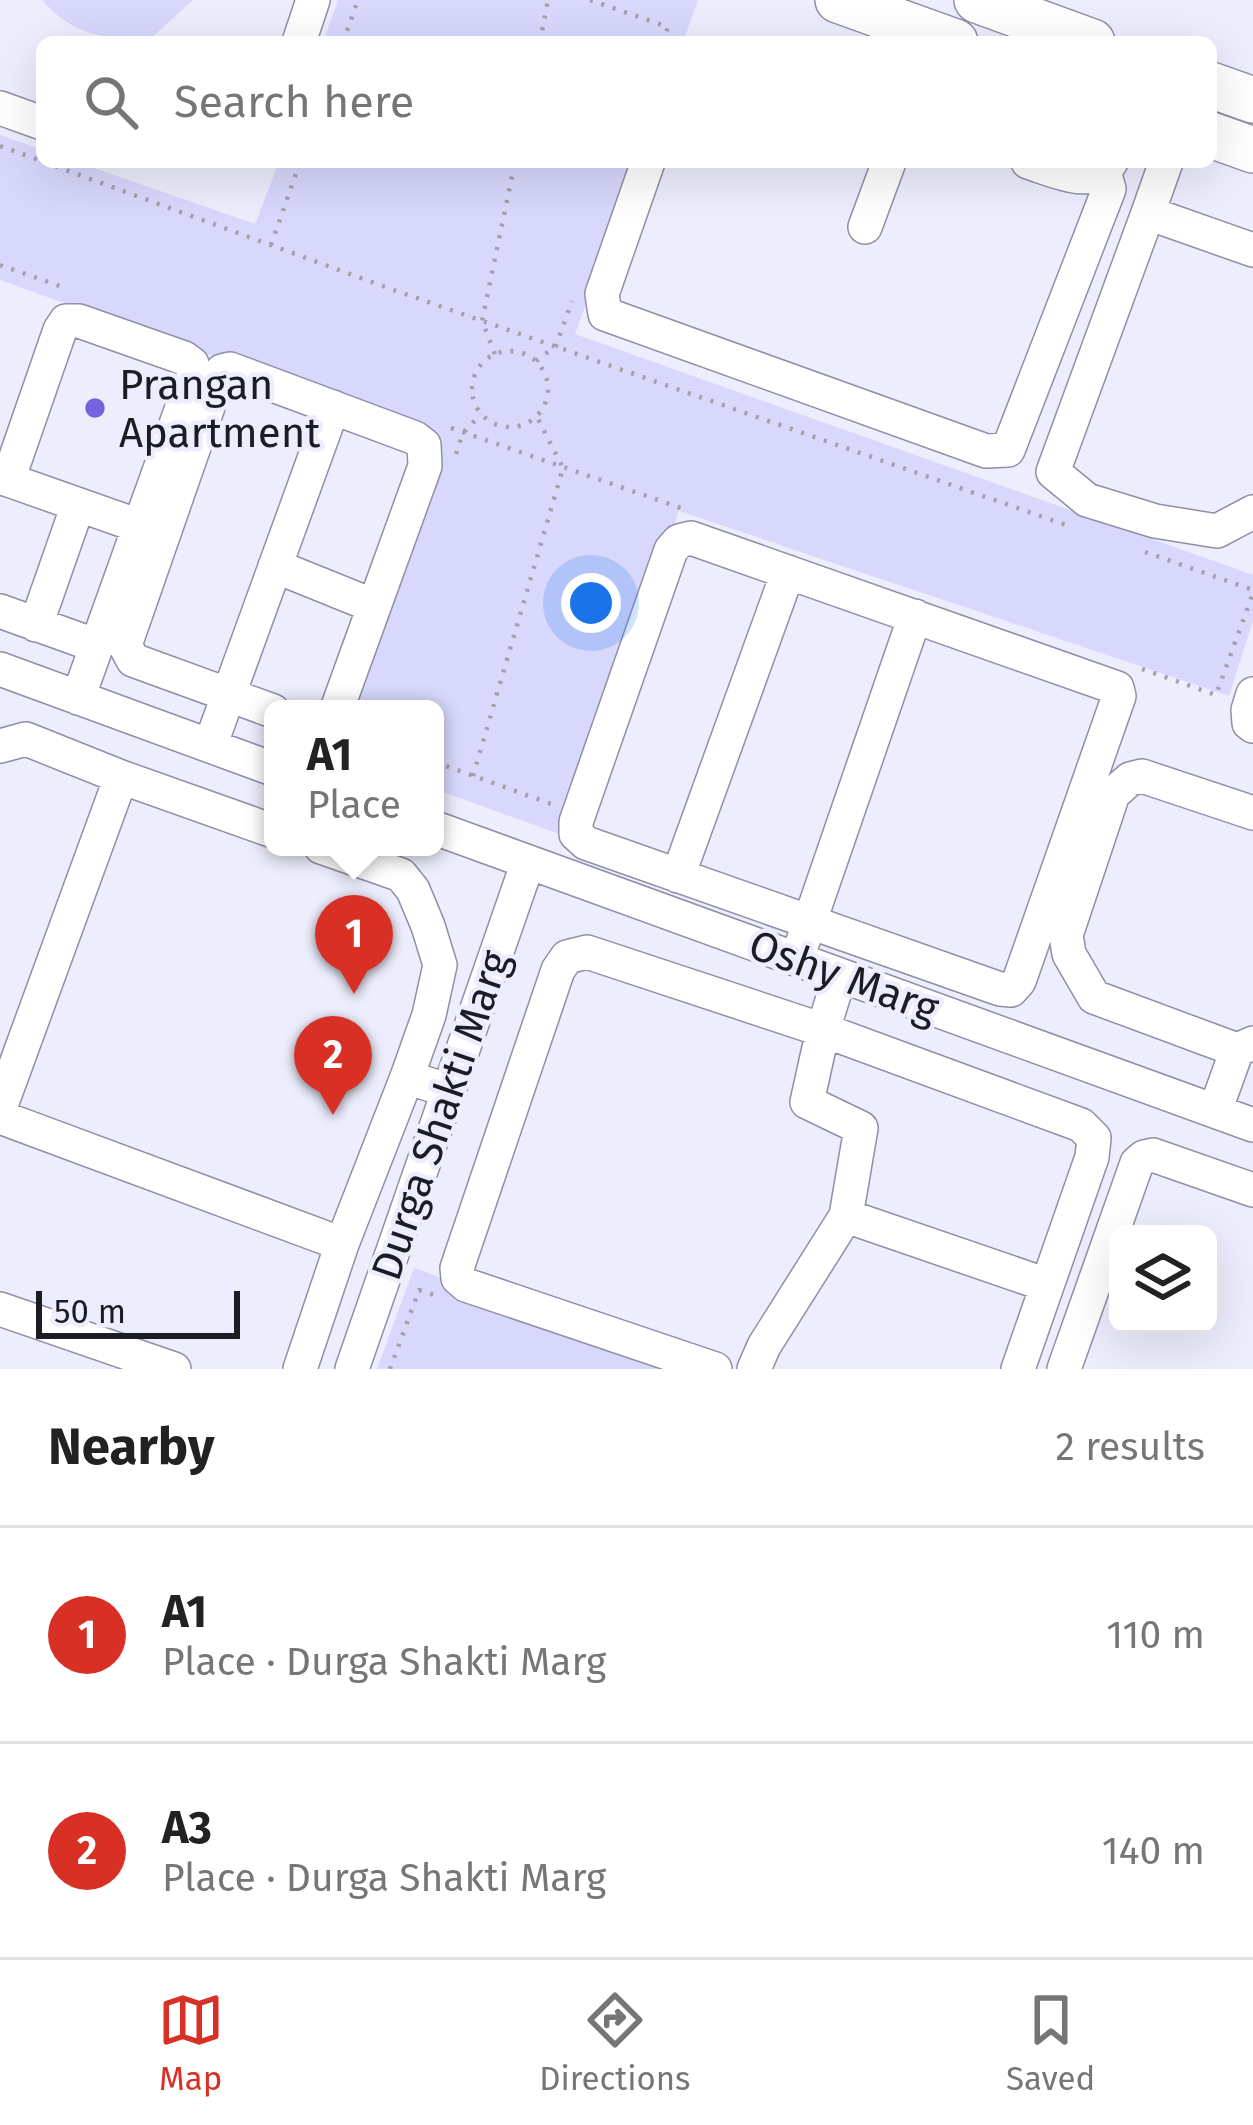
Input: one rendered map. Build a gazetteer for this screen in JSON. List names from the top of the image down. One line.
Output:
{"streets":{"street":["Oshy Marg","Durga Shakti Marg"]},"crossings":[["Oshy Marg","Durga Shakti Marg"]],"places":["Prangan Apartment"],"scale_bar":"50 m","page":{"search":"Search here","popup":["A1","Place"],"pins":["1","2"],"scale":"50 m","heading":["Nearby","2 results"],"list":[{"mark":"1","name":"A1","note":"Place · Durga Shakti Marg","value":"110 m"},{"mark":"2","name":"A3","note":"Place · Durga Shakti Marg","value":"140 m"}],"nav":["Map","Directions","Saved"]}}
